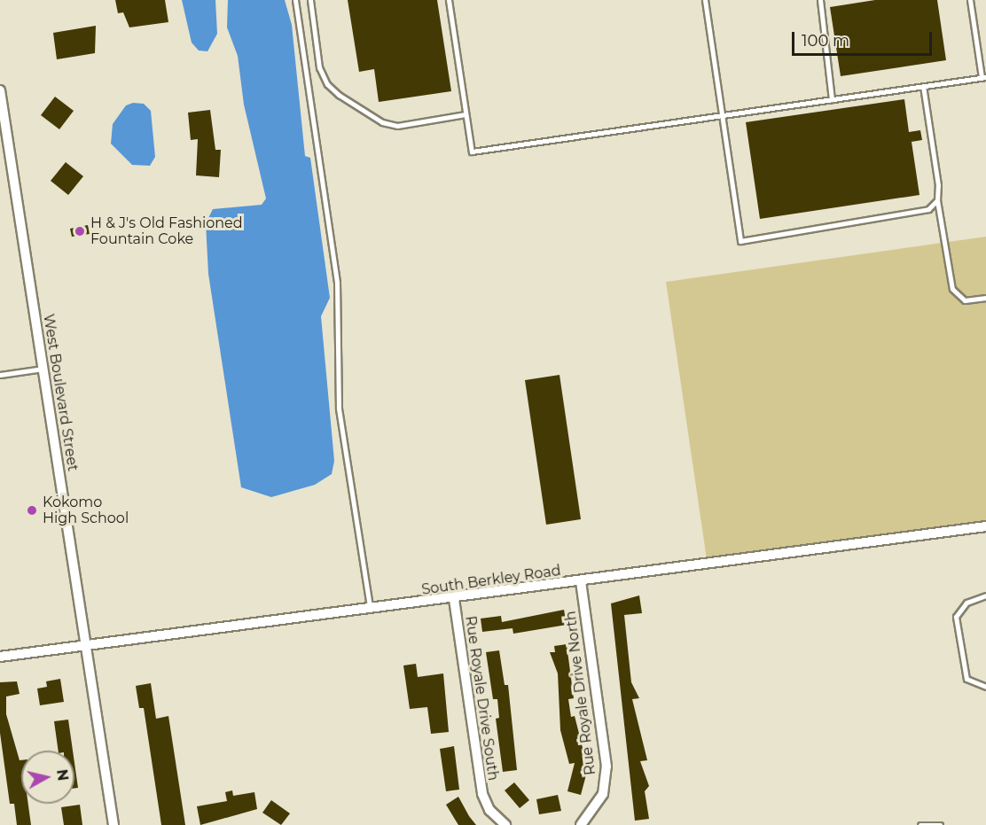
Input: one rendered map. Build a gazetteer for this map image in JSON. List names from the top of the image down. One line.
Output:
{"streets":{"street":["West Boulevard Street","South Berkley Road","Rue Royale Drive North","Rue Royale Drive South"]},"crossings":[["West Boulevard Street","South Berkley Road"],["South Berkley Road","Rue Royale Drive North"],["South Berkley Road","Rue Royale Drive South"]],"places":["H & J's Old Fashioned Fountain Coke","Kokomo High School"],"scale_bar":"100 m","north":"right"}
